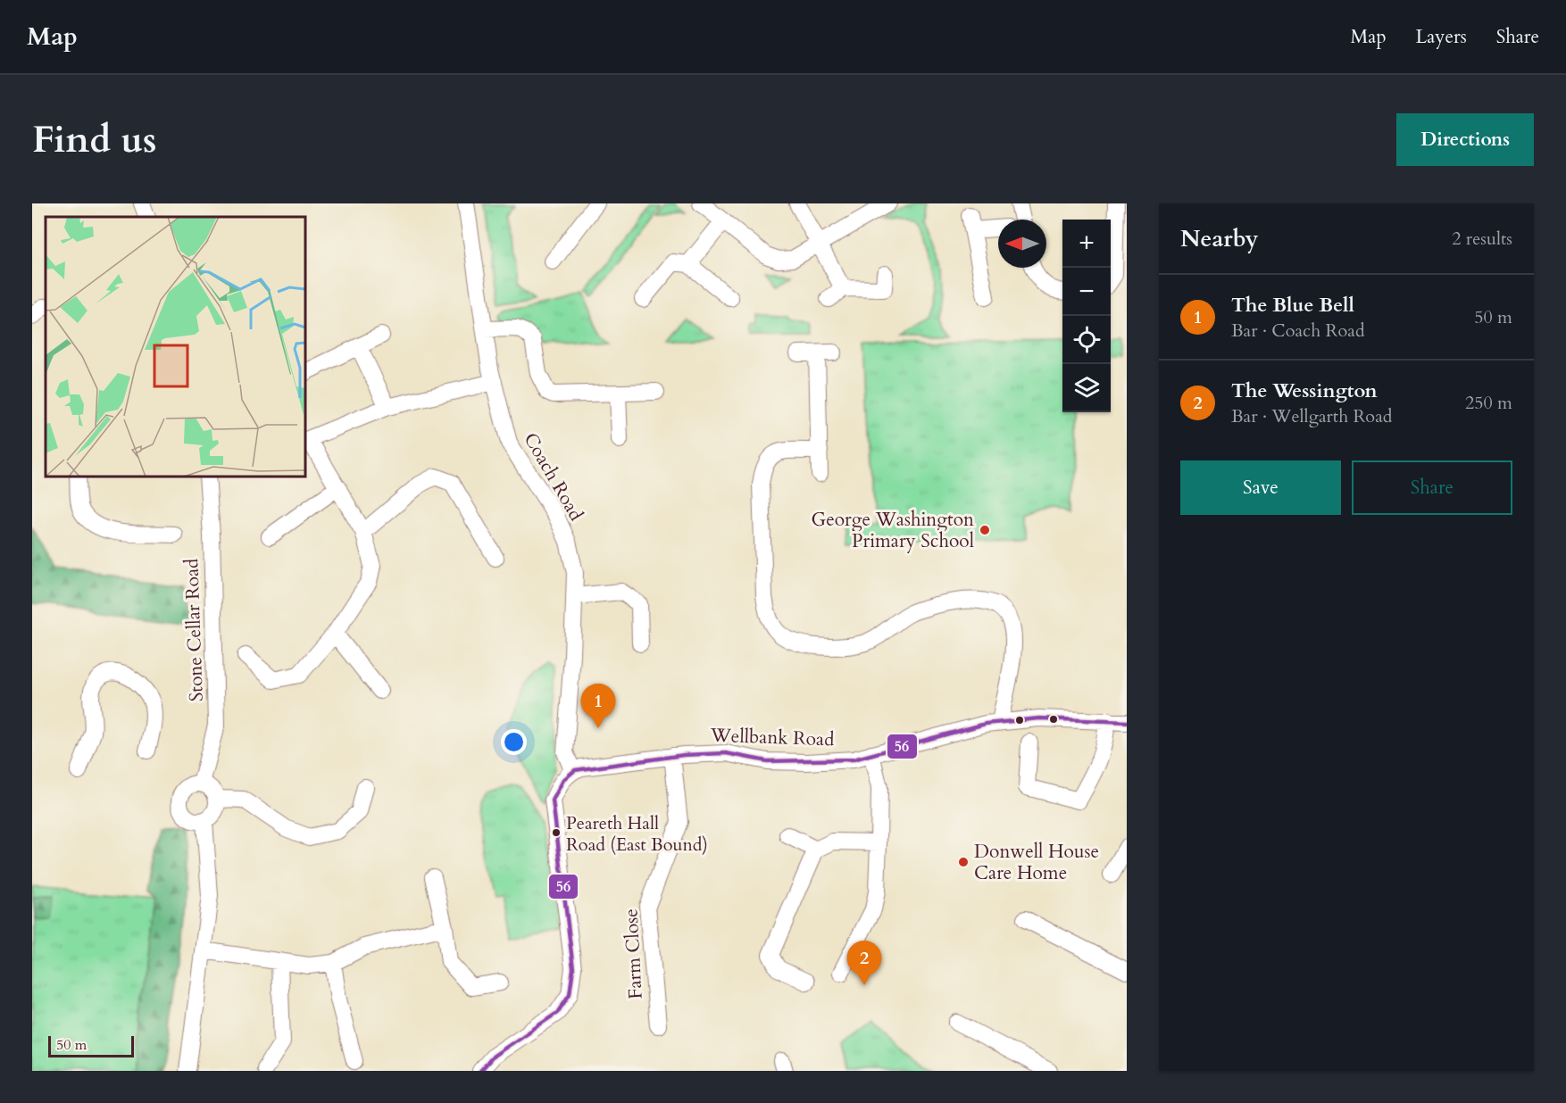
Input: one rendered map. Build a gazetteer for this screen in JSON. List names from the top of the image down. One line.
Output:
{"streets":{"street":["Coach Road","Stone Cellar Road","Wellbank Road","Farm Close"]},"crossings":[["Coach Road","Wellbank Road"],["Wellbank Road","Farm Close"]],"places":["George Washington Primary School","Peareth Hall Road (East Bound)","Donwell House Care Home"],"lines":["transit line 56"],"scale_bar":"50 m","north":"left","page":{"header":"Map","nav":["Map","Layers","Share"],"buttons":["Directions",["Save","Share"]],"title":"Find us","heading":["Nearby","2 results"],"map_buttons":["+","−"],"list":[{"mark":"1","name":"The Blue Bell","note":"Bar · Coach Road","value":"50 m"},{"mark":"2","name":"The Wessington","note":"Bar · Wellgarth Road","value":"250 m"}],"pins":["1","2"],"scale":"50 m"}}
